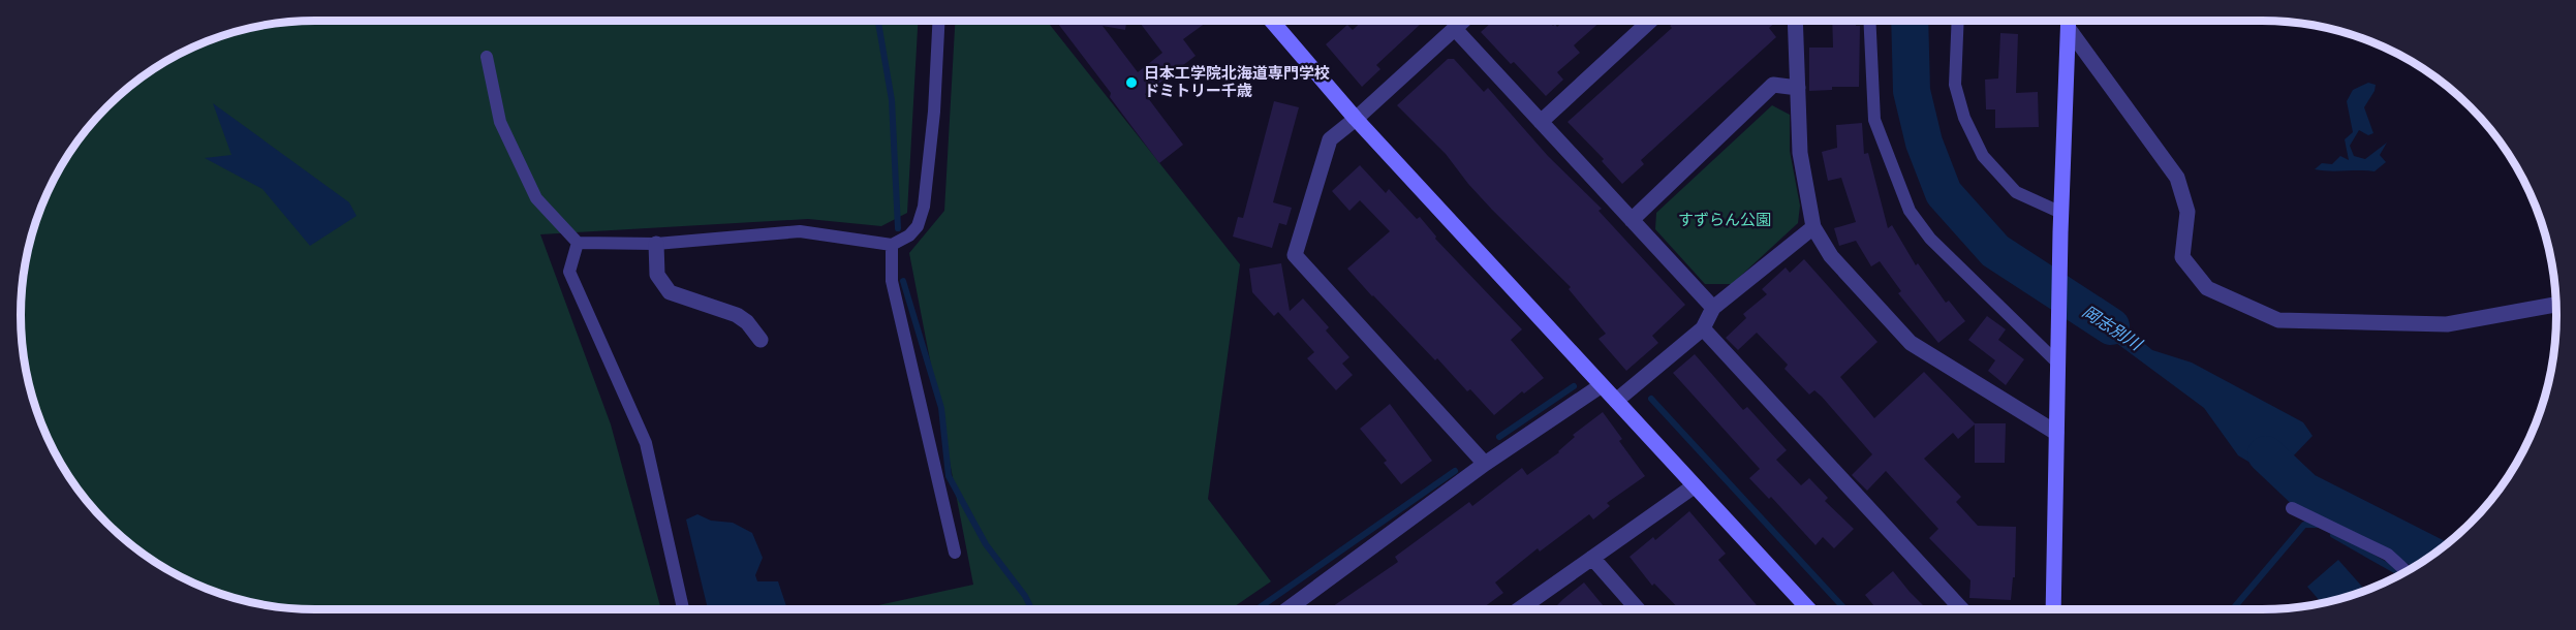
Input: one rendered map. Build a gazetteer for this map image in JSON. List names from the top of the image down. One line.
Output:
{"water":["岡志別川"],"parks":["すずらん公園"],"places":["日本工学院北海道専門学校 ドミトリー千歳"]}
